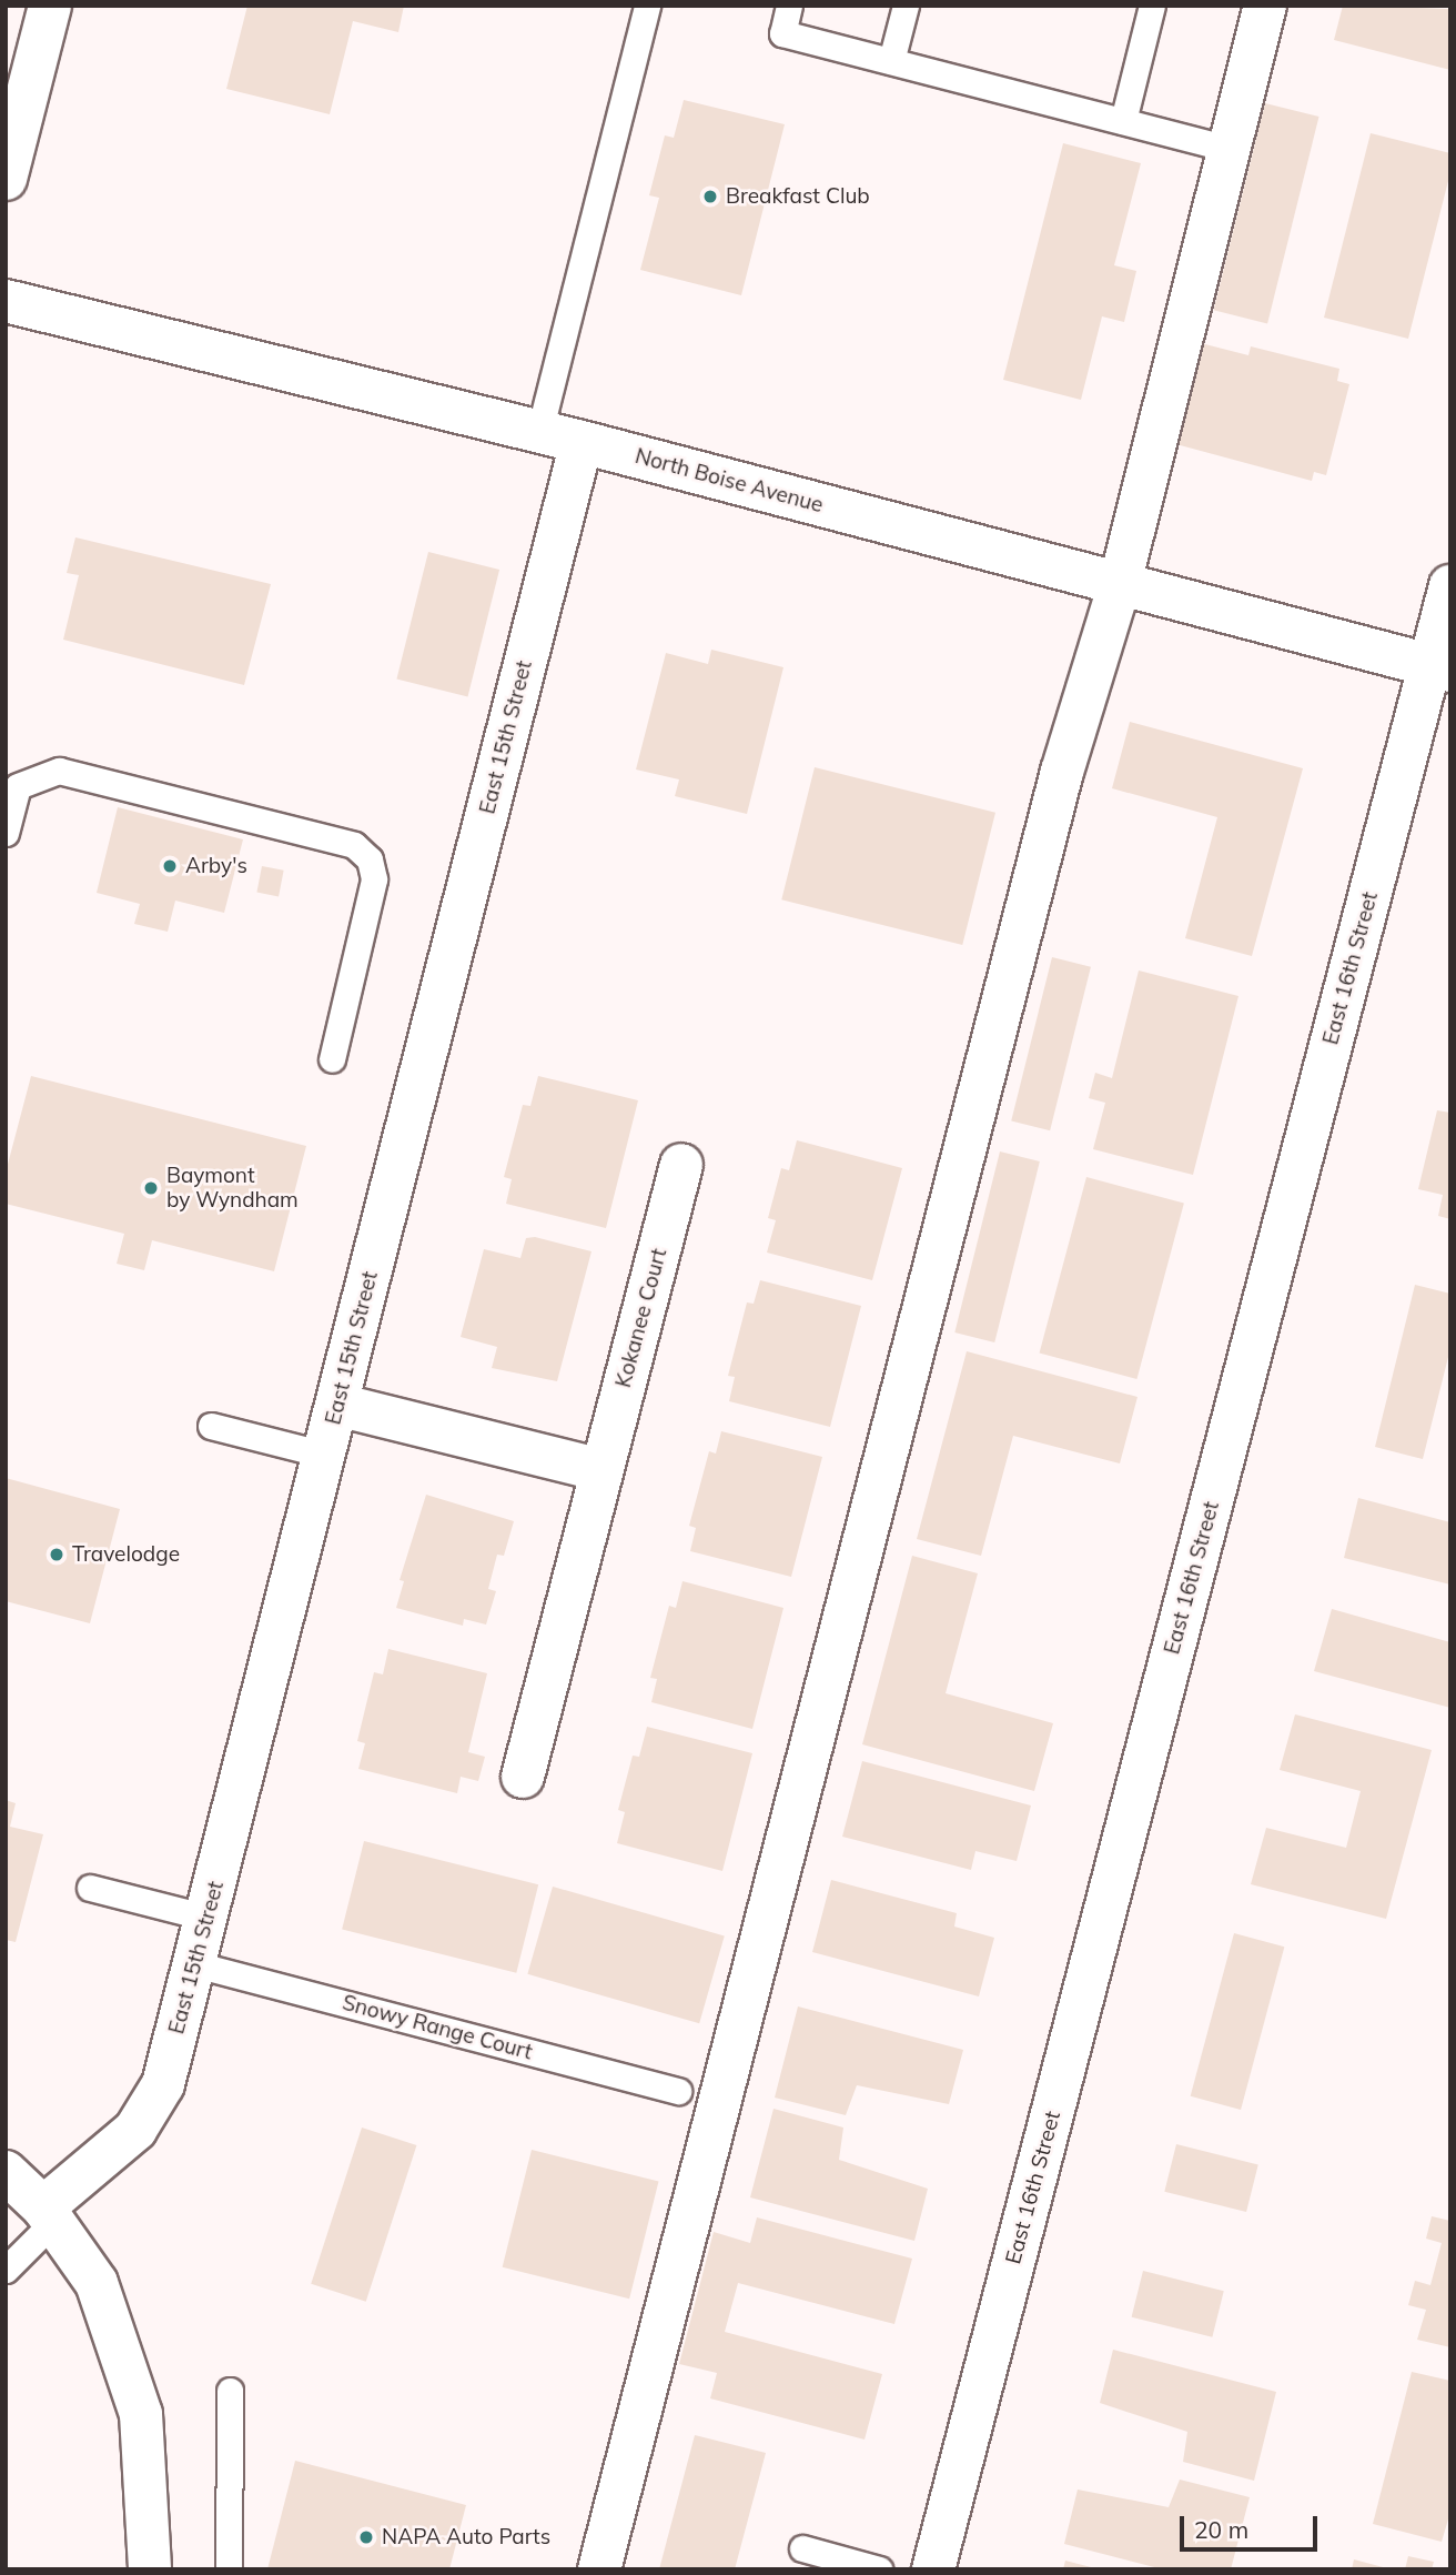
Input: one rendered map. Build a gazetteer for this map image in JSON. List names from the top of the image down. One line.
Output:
{"streets":{"main road":["North Boise Avenue","East 15th Street","East 16th Street","Kokanee Court"],"lane":["Snowy Range Court"]},"crossings":[["North Boise Avenue","East 15th Street"],["North Boise Avenue","East 16th Street"],["East 15th Street","Snowy Range Court"]],"places":["Breakfast Club","Arby's","Baymont by Wyndham","Travelodge","NAPA Auto Parts"],"scale_bar":"20 m"}
